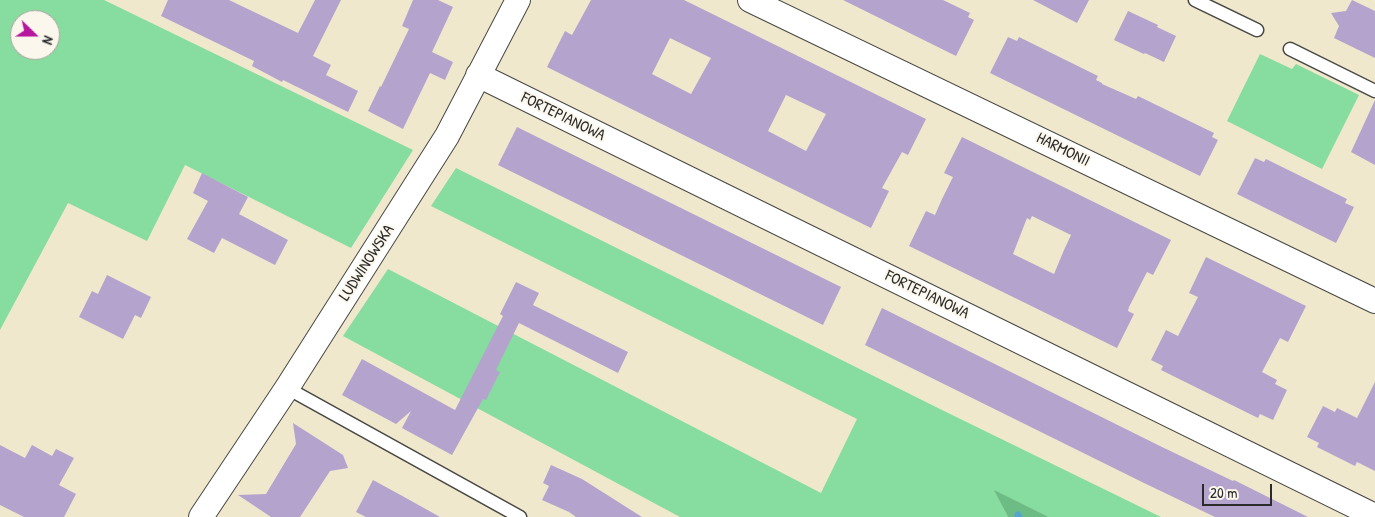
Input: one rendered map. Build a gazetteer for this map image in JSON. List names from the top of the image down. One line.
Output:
{"streets":{"street":["FORTEPIANOWA","HARMONII","LUDWINOWSKA"]},"crossings":[["FORTEPIANOWA","LUDWINOWSKA"]],"scale_bar":"20 m","north":"right"}
